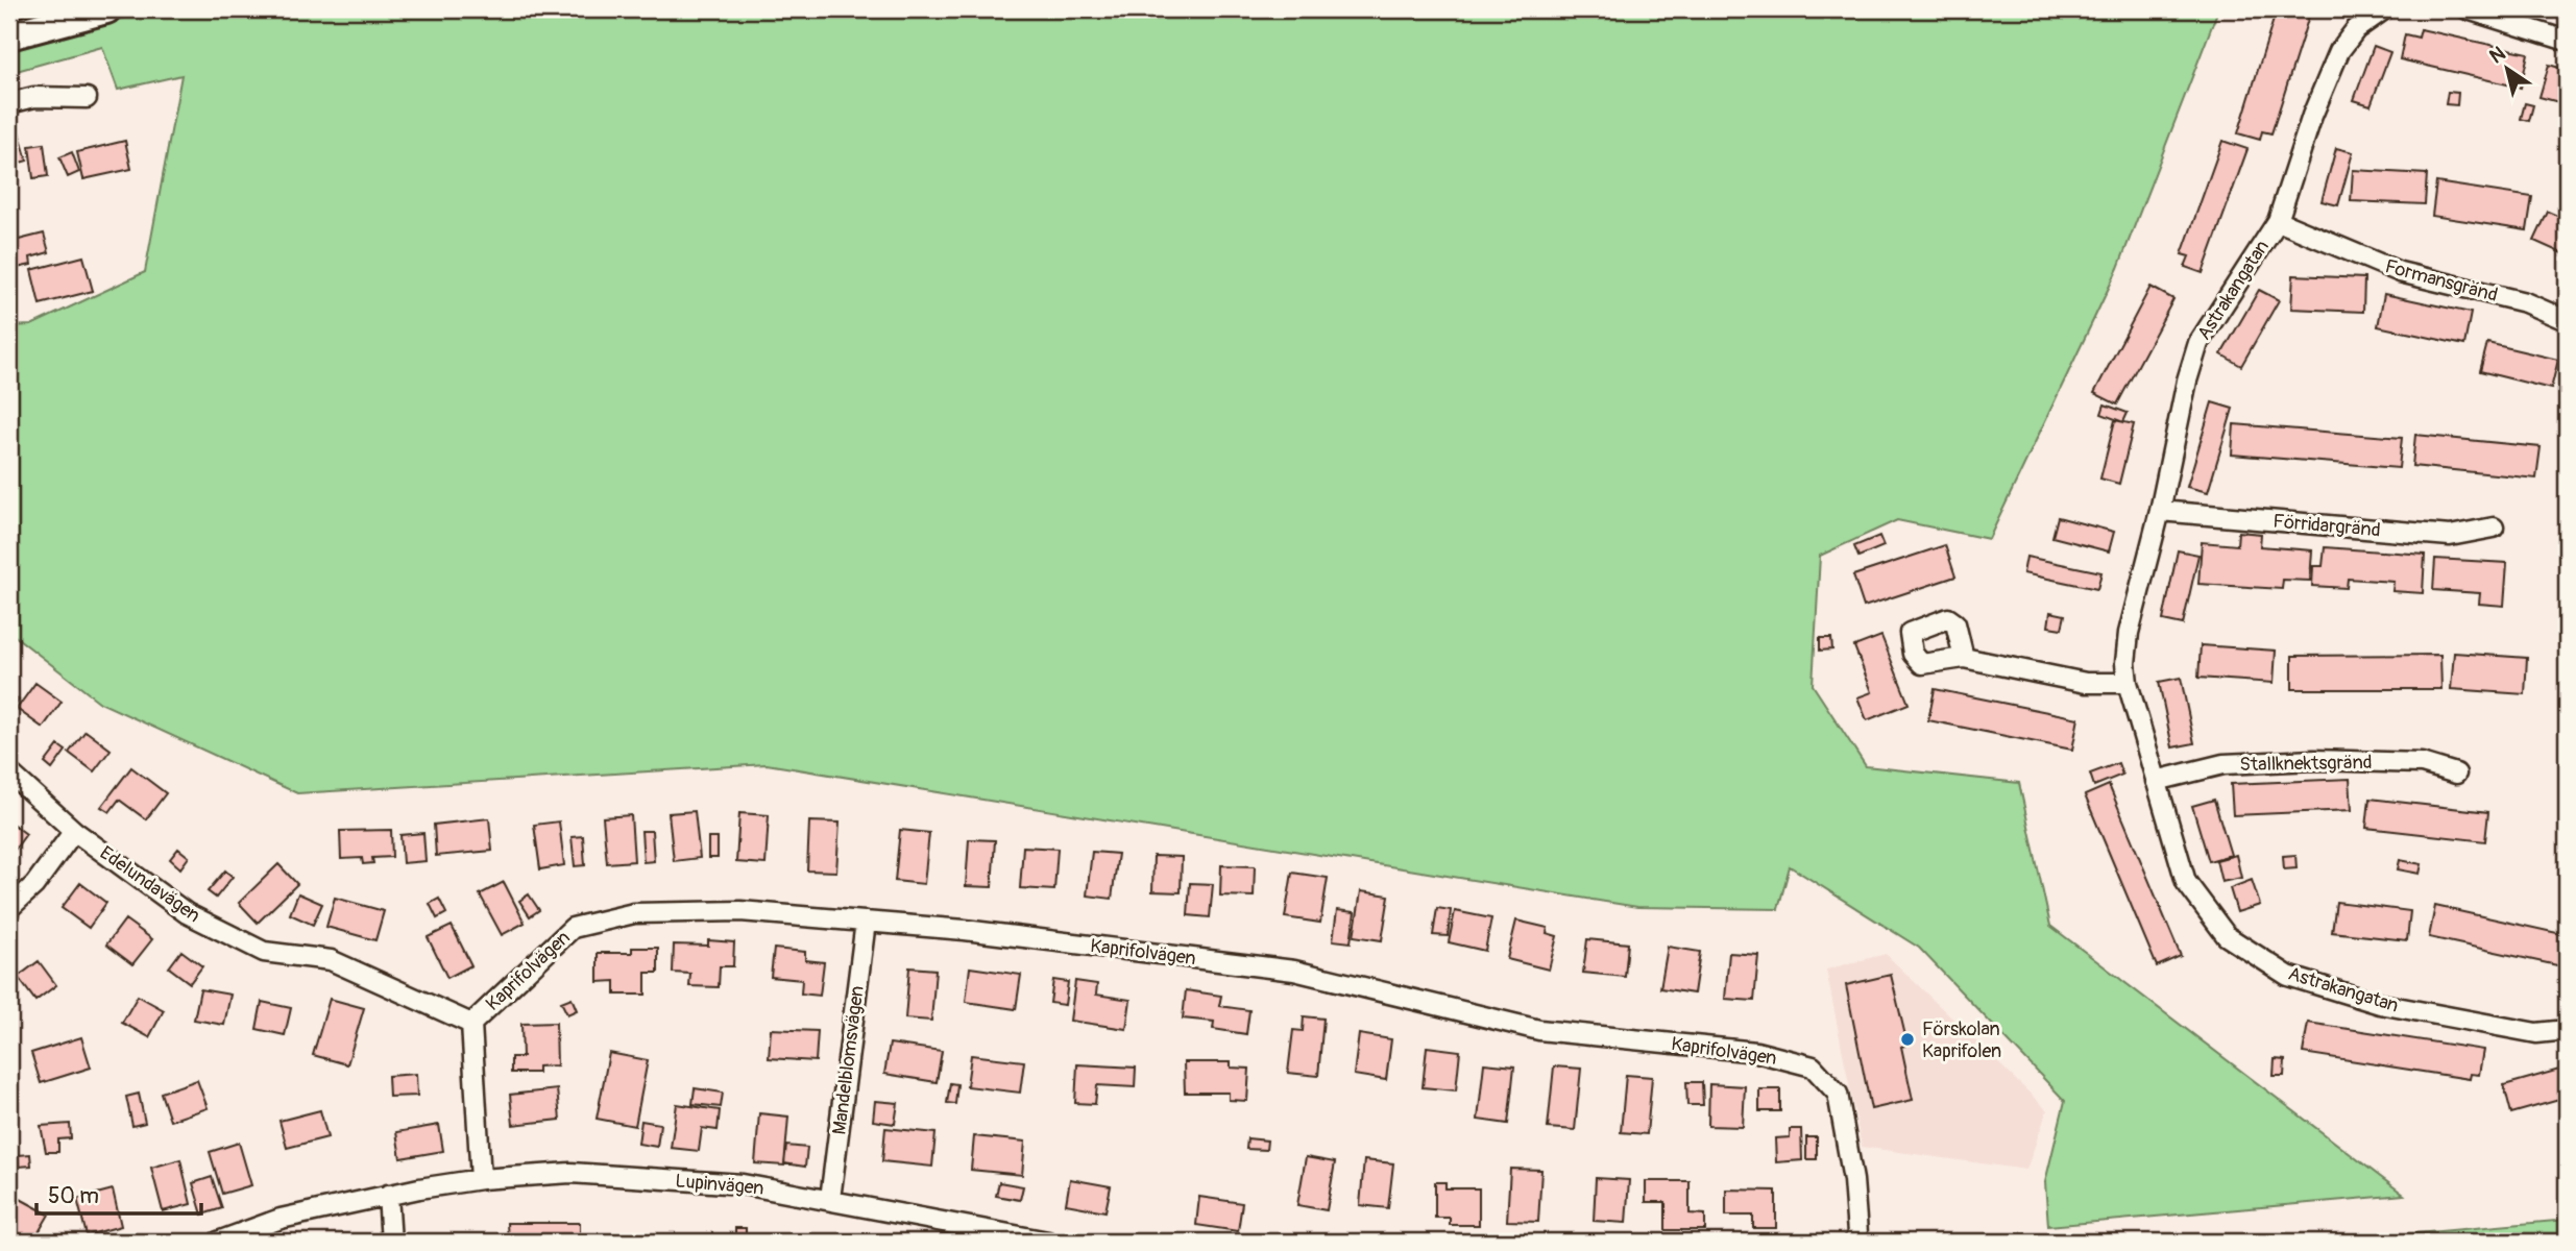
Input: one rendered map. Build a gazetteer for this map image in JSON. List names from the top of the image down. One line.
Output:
{"streets":{"street":["Formansgränd","Astrakangatan","Förridargränd","Stallknektsgränd","Edelundavägen","Kaprifolvägen","Mandelblomsvägen","Lupinvägen"]},"crossings":[["Formansgränd","Astrakangatan"],["Astrakangatan","Förridargränd"],["Astrakangatan","Stallknektsgränd"],["Edelundavägen","Kaprifolvägen"],["Kaprifolvägen","Mandelblomsvägen"],["Kaprifolvägen","Lupinvägen"],["Mandelblomsvägen","Lupinvägen"]],"places":["Förskolan Kaprifolen"],"scale_bar":"50 m","north":"top left"}
